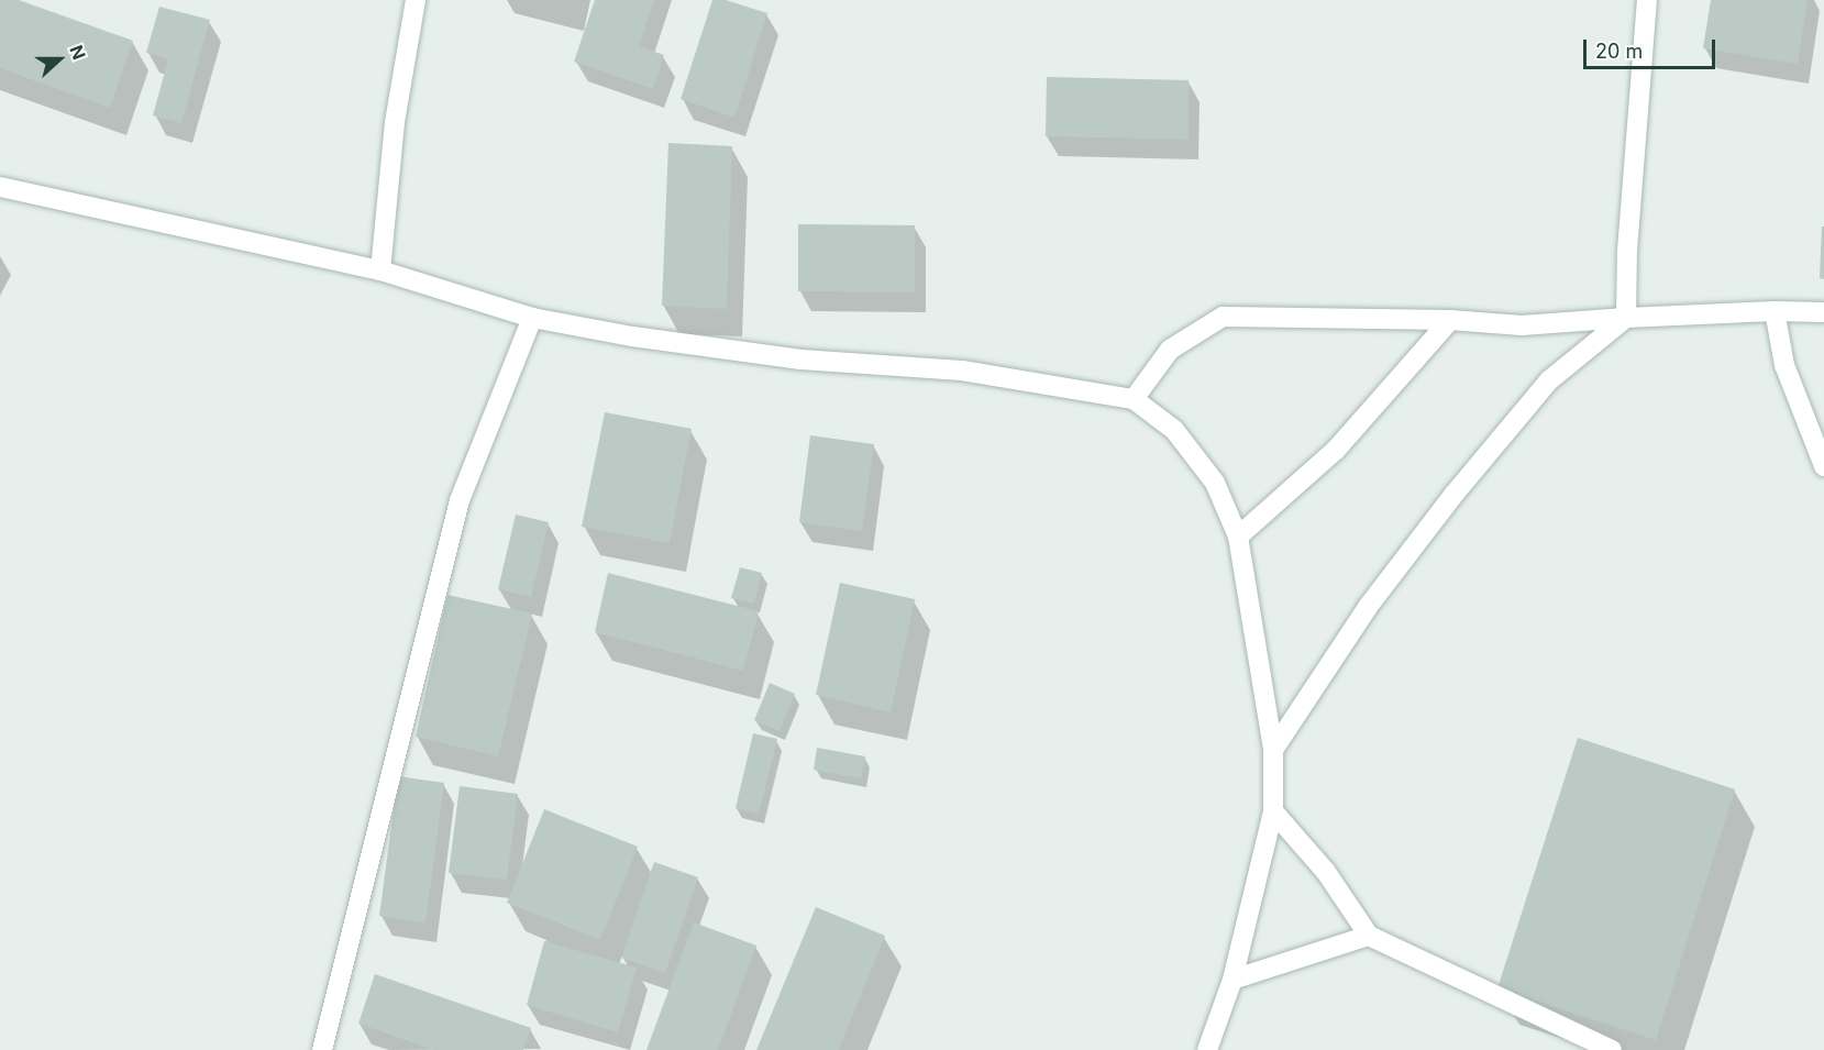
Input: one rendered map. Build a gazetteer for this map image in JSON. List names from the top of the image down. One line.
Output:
{"scale_bar":"20 m","north":"right"}
